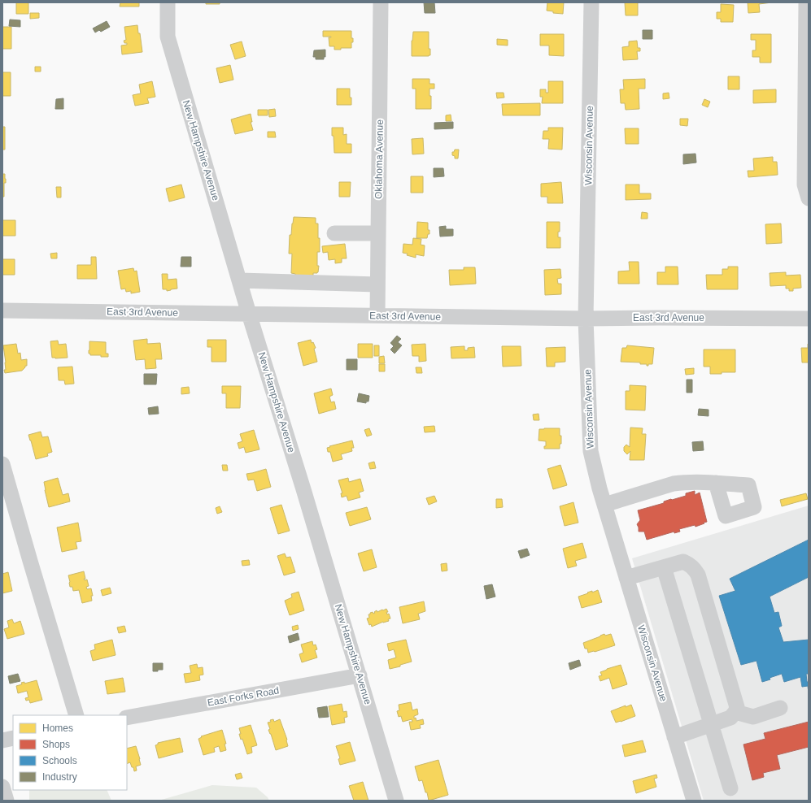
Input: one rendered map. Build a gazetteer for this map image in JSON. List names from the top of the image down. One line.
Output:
{"streets":{"street":["Wisconsin Avenue","New Hampshire Avenue","Oklahoma Avenue","East 3rd Avenue","East Forks Road"]},"crossings":[["Wisconsin Avenue","East 3rd Avenue"],["New Hampshire Avenue","East 3rd Avenue"],["New Hampshire Avenue","East Forks Road"],["Oklahoma Avenue","East 3rd Avenue"]],"legend":["Homes","Shops","Schools","Industry"]}
